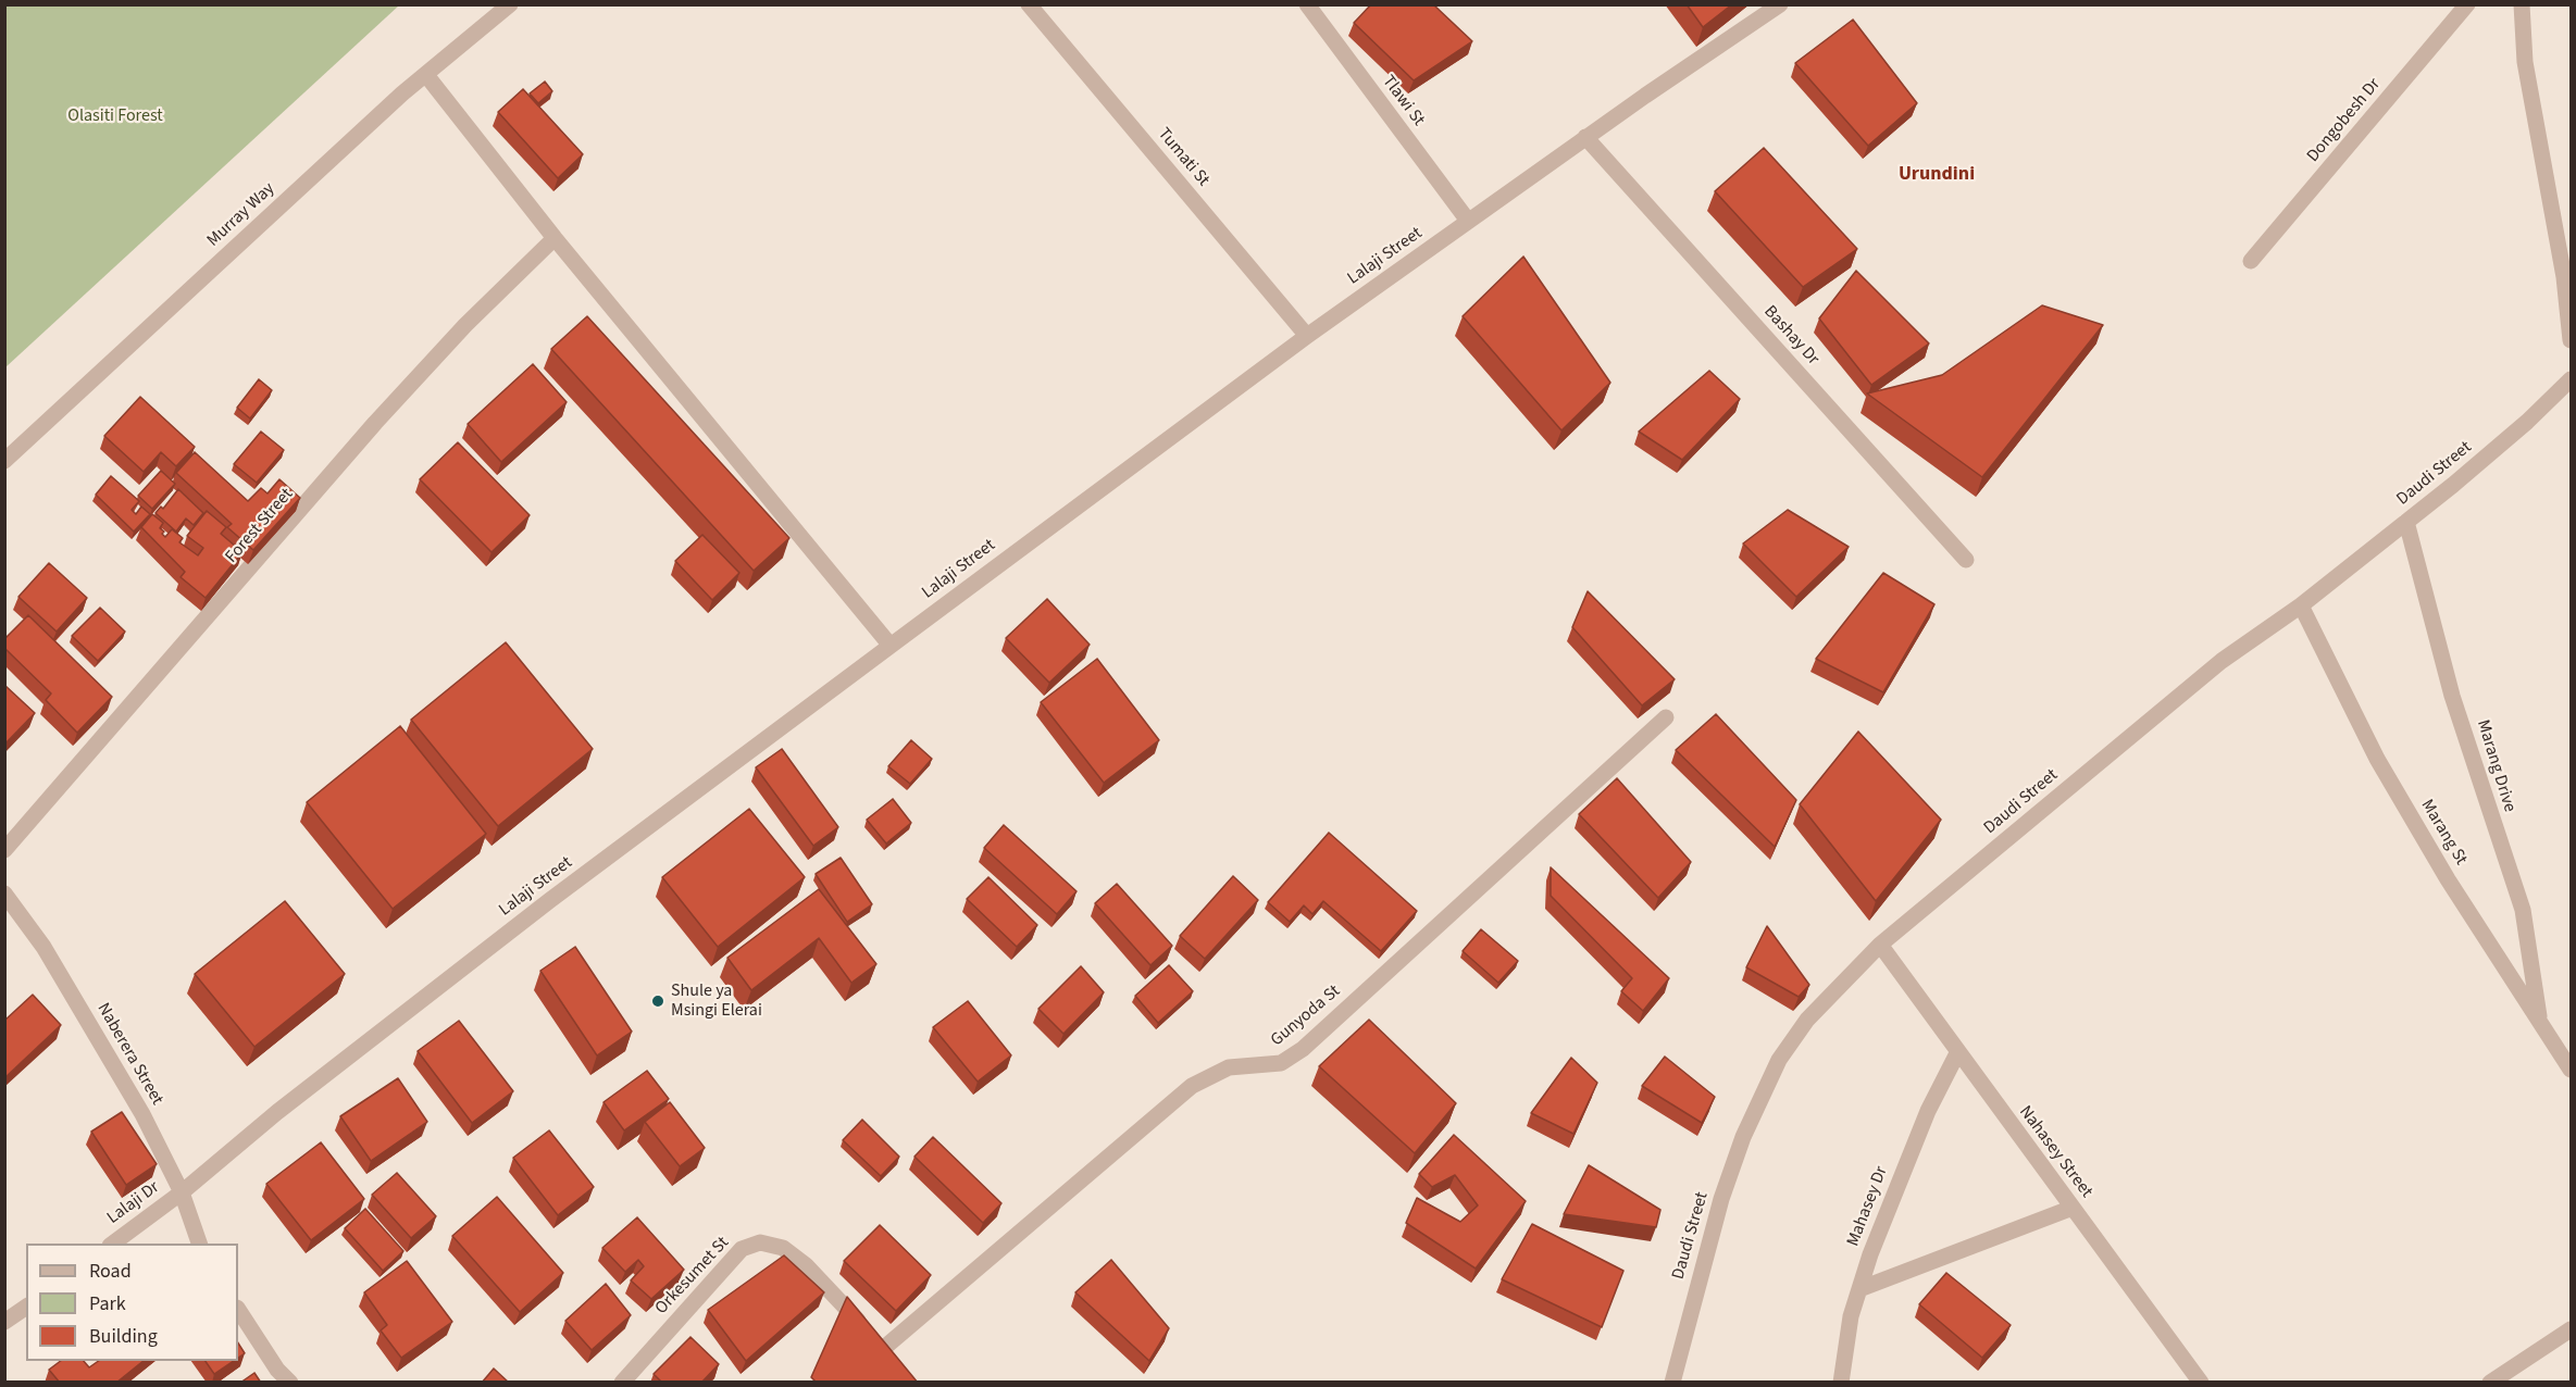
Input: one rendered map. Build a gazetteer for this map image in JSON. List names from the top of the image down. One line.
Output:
{"streets":{"street":["Tlawi St","Dongobesh Dr","Tumati St","Murray Way","Lalaji Street","Bashay Dr","Daudi Street","Forest Street","Marang Drive","Marang St","Gunyoda St","Naberera Street","Nahasey Street","Lalaji Dr","Mahasey Dr","Orkesumet St"]},"crossings":[["Tlawi St","Lalaji Street"],["Tumati St","Lalaji Street"],["Lalaji Street","Bashay Dr"],["Lalaji Street","Naberera Street"],["Lalaji Street","Lalaji Dr"],["Daudi Street","Marang Drive"],["Daudi Street","Marang St"],["Daudi Street","Nahasey Street"],["Marang Drive","Marang St"],["Gunyoda St","Orkesumet St"],["Naberera Street","Lalaji Dr"],["Nahasey Street","Mahasey Dr"]],"districts":["Urundini"],"parks":["Olasiti Forest"],"places":["Shule ya Msingi Elerai"],"legend":["Road","Park","Building"]}
